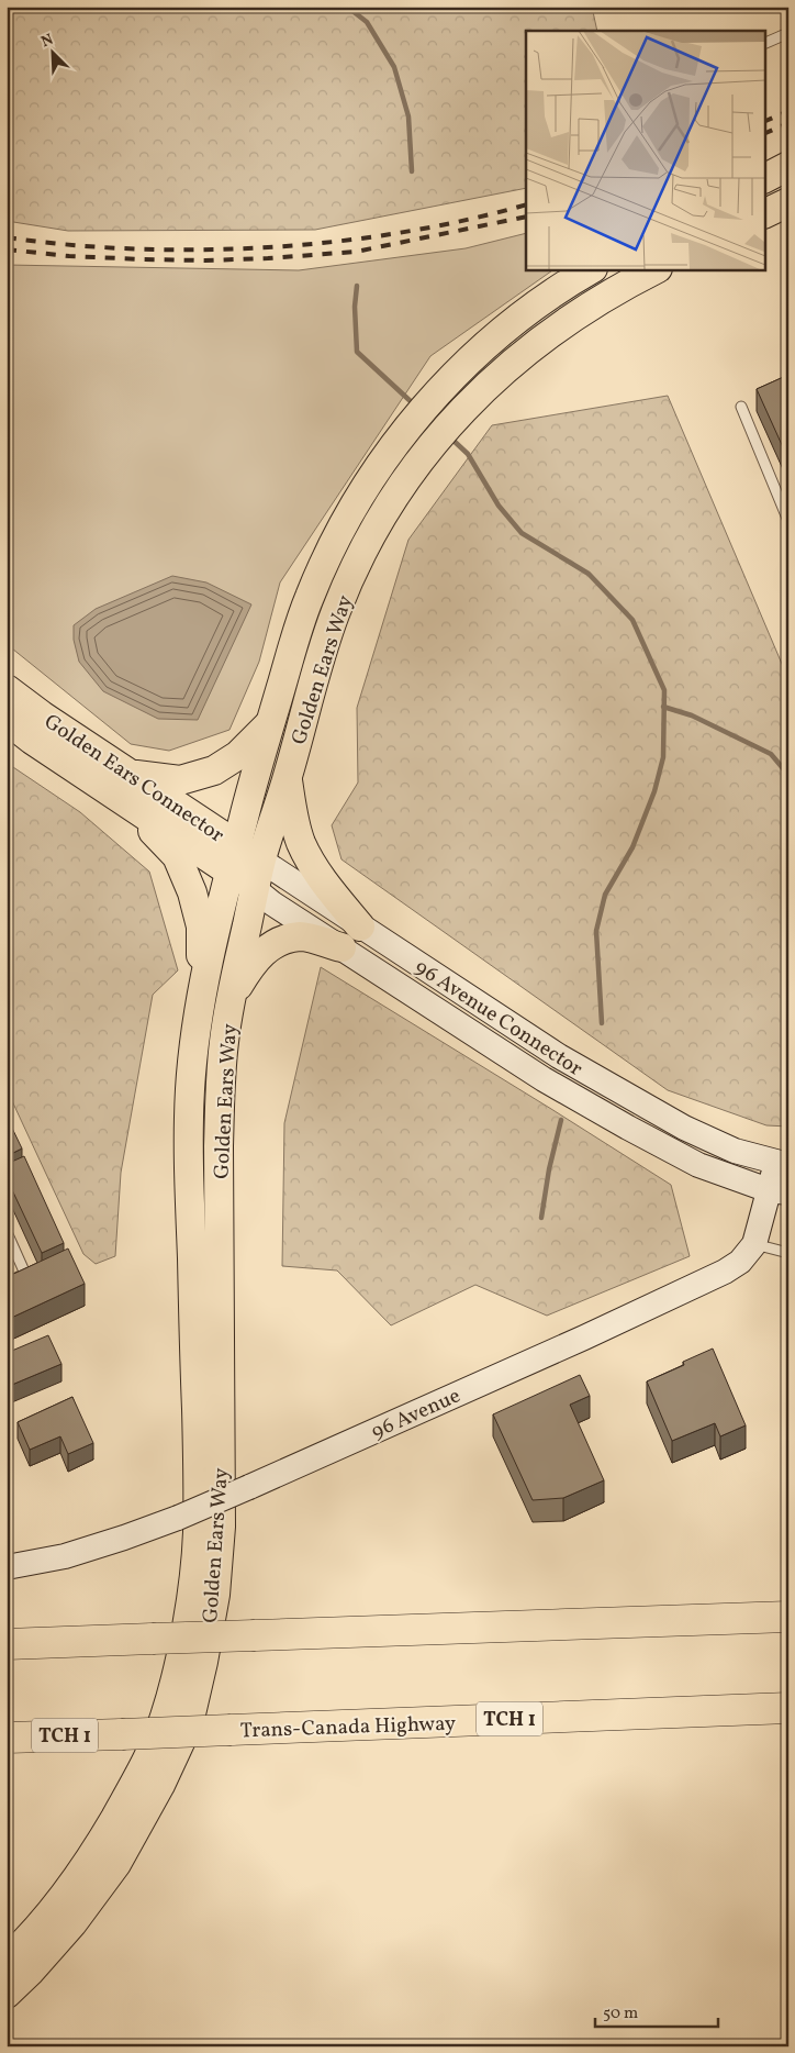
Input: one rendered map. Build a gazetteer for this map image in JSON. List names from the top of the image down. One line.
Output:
{"streets":{"highway":["TCH 1","Trans-Canada Highway"],"main road":["Golden Ears Way","Golden Ears Connector","96 Avenue Connector","96 Avenue"]},"crossings":[["Golden Ears Way","Golden Ears Connector"],["Golden Ears Way","96 Avenue Connector"],["Golden Ears Connector","96 Avenue Connector"],["96 Avenue Connector","96 Avenue"]],"scale_bar":"50 m","north":"top left"}
